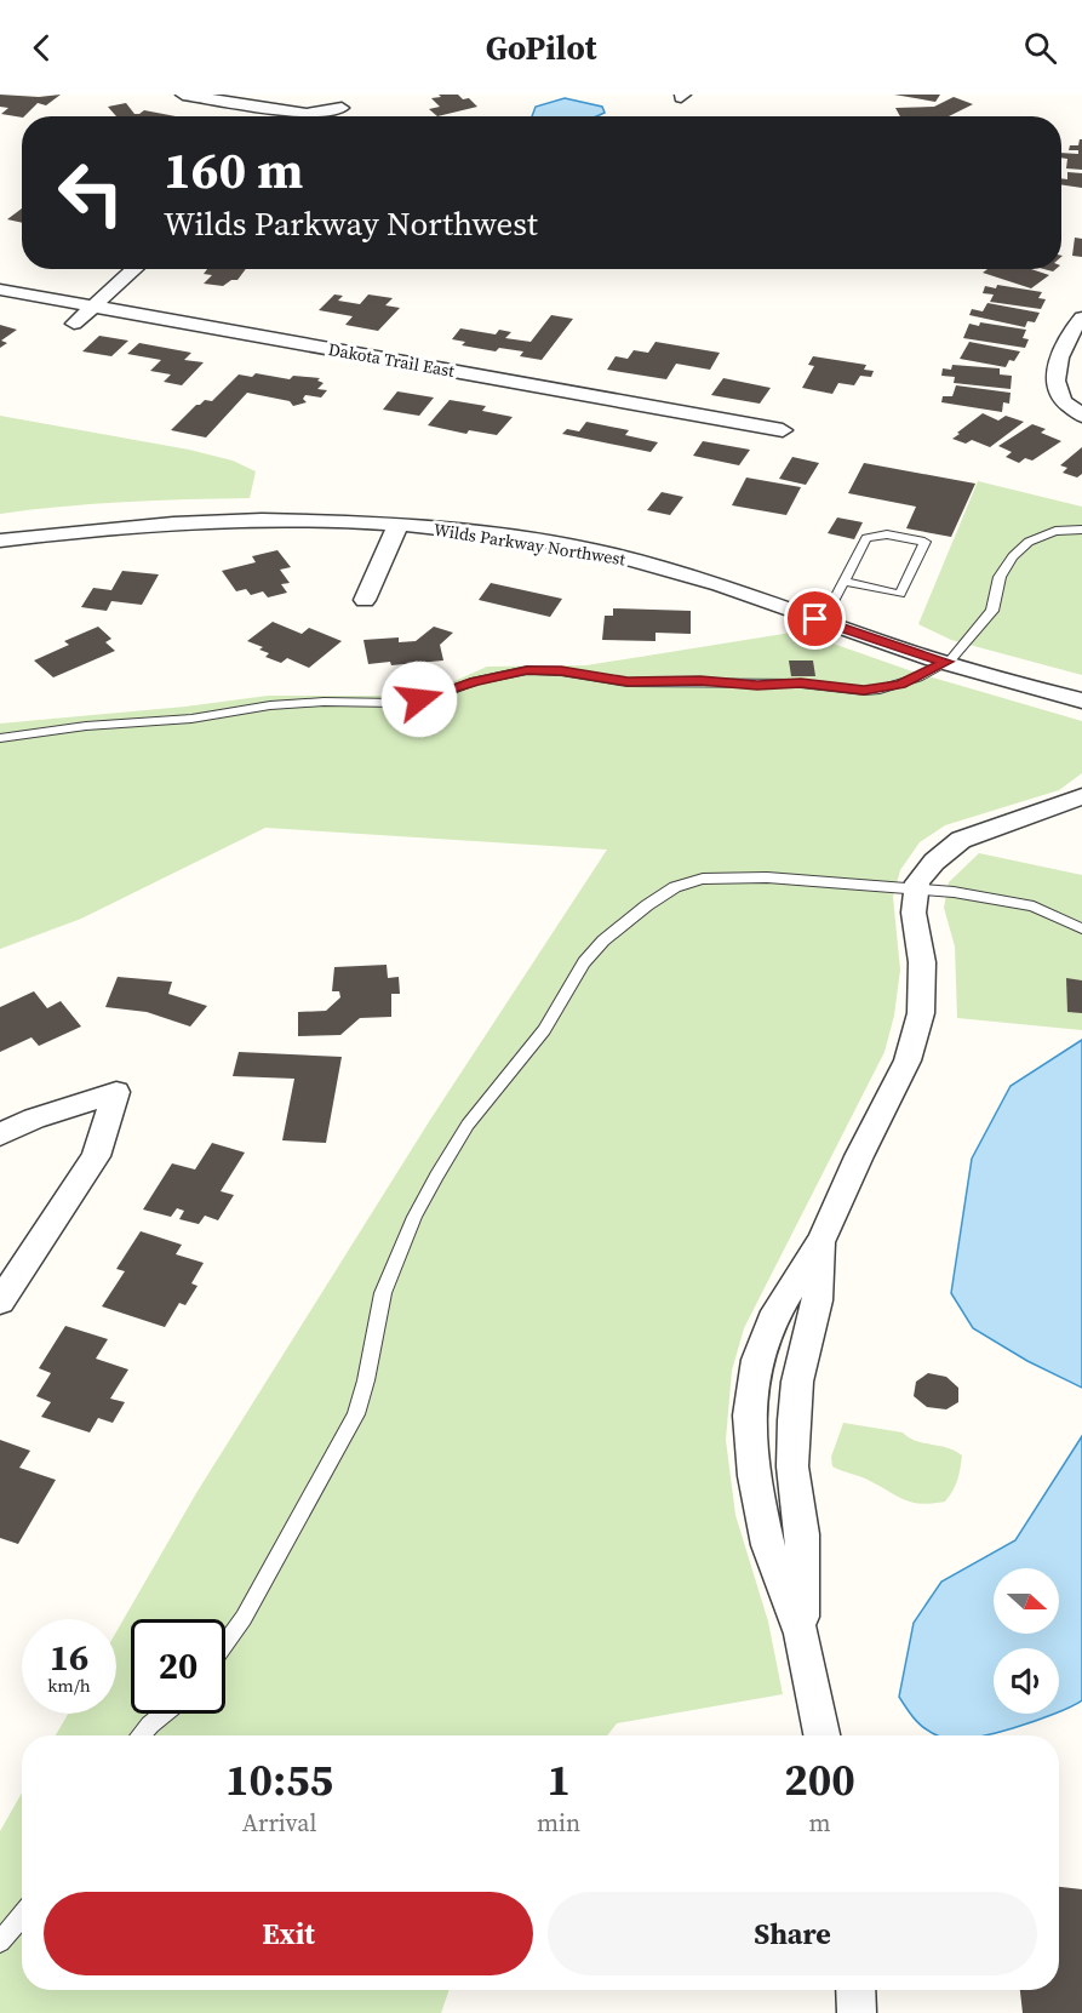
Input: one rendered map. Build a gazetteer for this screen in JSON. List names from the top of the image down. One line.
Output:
{"streets":{"street":["Dakota Trail East","Wilds Parkway Northwest"]},"north":"right","page":{"header":"GoPilot","turn":["160 m","Wilds Parkway Northwest"],"speed":"16 km/h","limit":"20","eta":["10:55","Arrival","1","min","200","m"],"buttons":["Exit","Share"]}}
